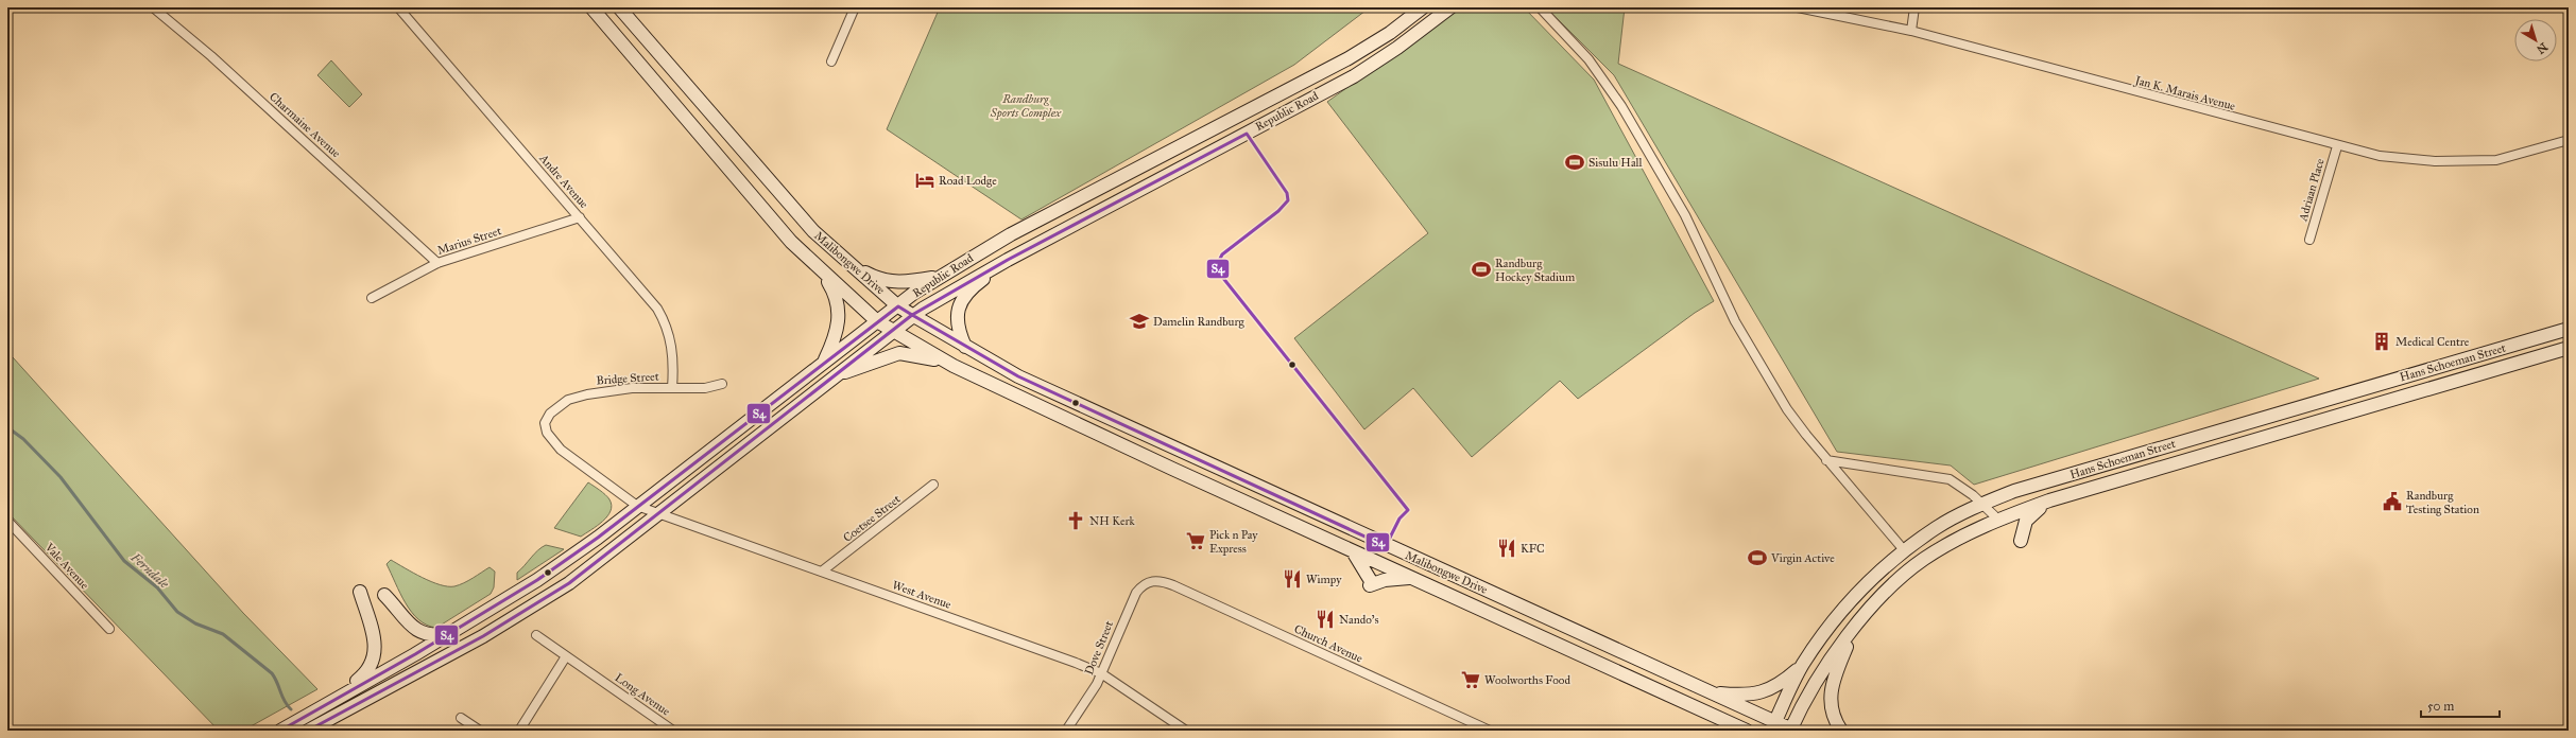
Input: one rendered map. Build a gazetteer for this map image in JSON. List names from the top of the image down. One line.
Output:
{"streets":{"main road":["Republic Road","Malibongwe Drive","Hans Schoeman Street"],"street":["Jan K. Marais Avenue","Charmaine Avenue","Andre Avenue","Adriaan Place","Marius Street","Bridge Street","Coetsee Street","Vale Avenue","West Avenue","Church Avenue","Dove Street","Long Avenue"]},"crossings":[["Jan K. Marais Avenue","Adriaan Place"],["Republic Road","Malibongwe Drive"],["Republic Road","Bridge Street"],["Republic Road","West Avenue"],["Charmaine Avenue","Marius Street"],["Andre Avenue","Marius Street"],["Andre Avenue","Bridge Street"],["Malibongwe Drive","Hans Schoeman Street"],["Bridge Street","West Avenue"],["Coetsee Street","West Avenue"],["West Avenue","Dove Street"],["Church Avenue","Dove Street"]],"water":["Ferndale"],"parks":["Randburg Sports Complex"],"places":{"sports":["Sisulu Hall","Randburg Hockey Stadium","Virgin Active"],"hotel":["Road Lodge"],"school or university":["Damelin Randburg"],"building":["Medical Centre"],"public building":["Randburg Testing Station"],"church":["NH Kerk"],"supermarket":["Pick n Pay Express","Woolworths Food"],"restaurant":["KFC","Wimpy","Nando's"]},"lines":["transit line S4"],"scale_bar":"50 m","north":"bottom right"}
